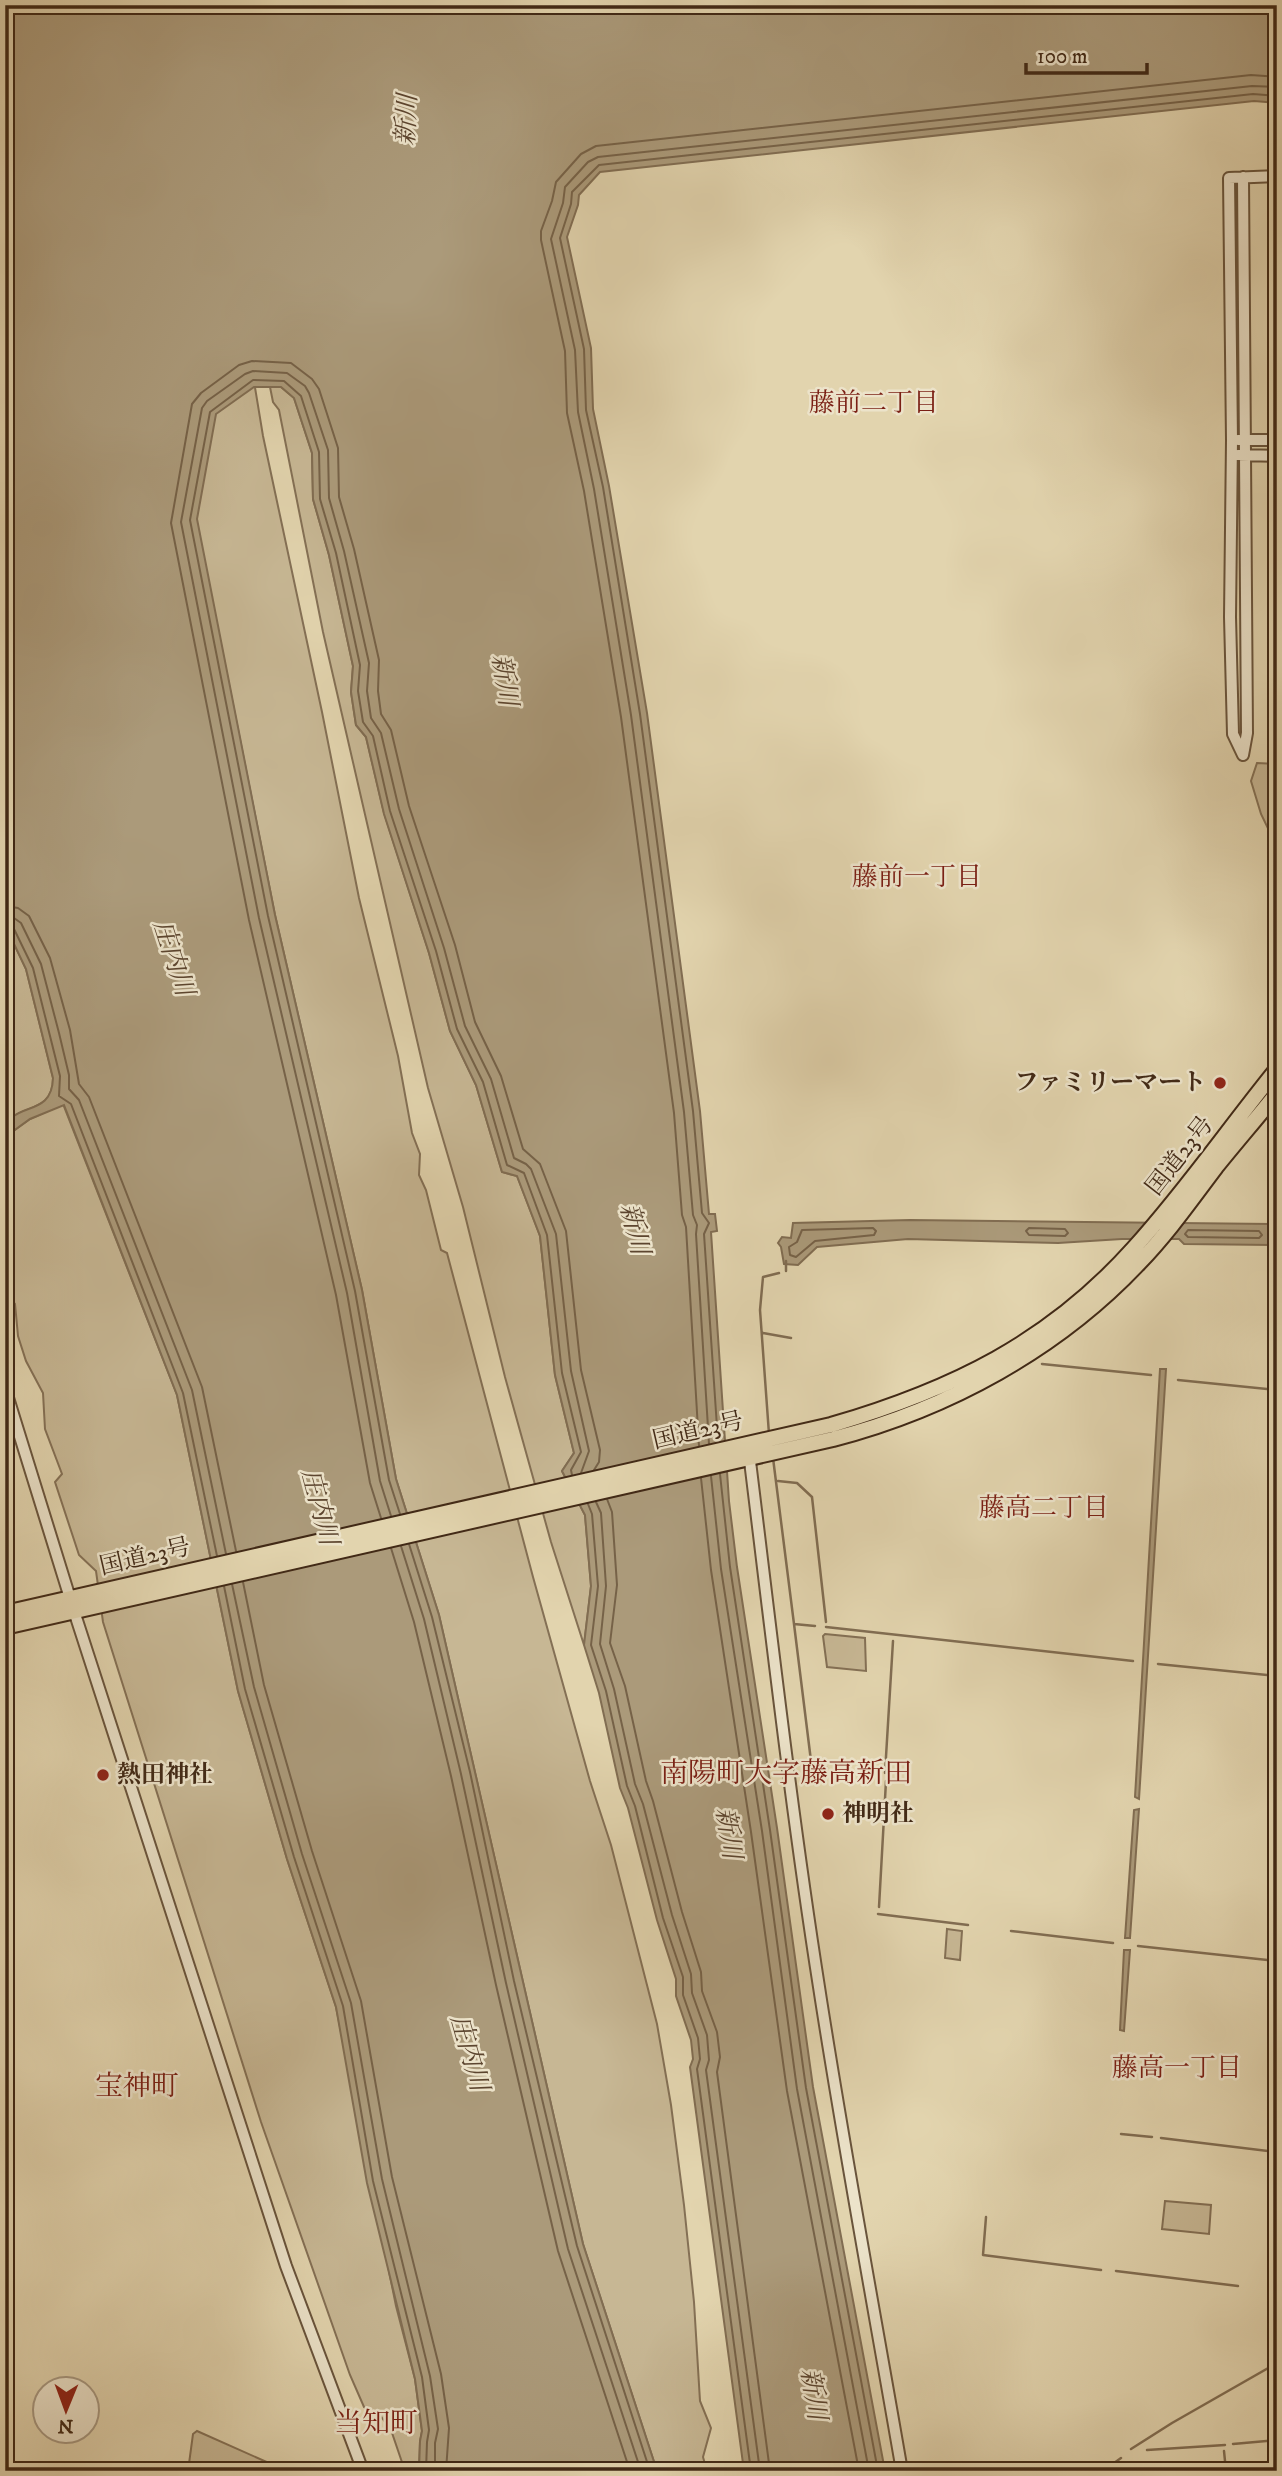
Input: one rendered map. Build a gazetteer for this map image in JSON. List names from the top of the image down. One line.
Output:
{"streets":{"highway":["国道23号"]},"districts":["藤前二丁目","藤前一丁目","藤高二丁目","南陽町大字藤高新田","藤高一丁目","宝神町","当知町"],"water":["新川","庄内川"],"places":["ファミリーマート","熱田神社","神明社"],"scale_bar":"100 m","north":"bottom"}
